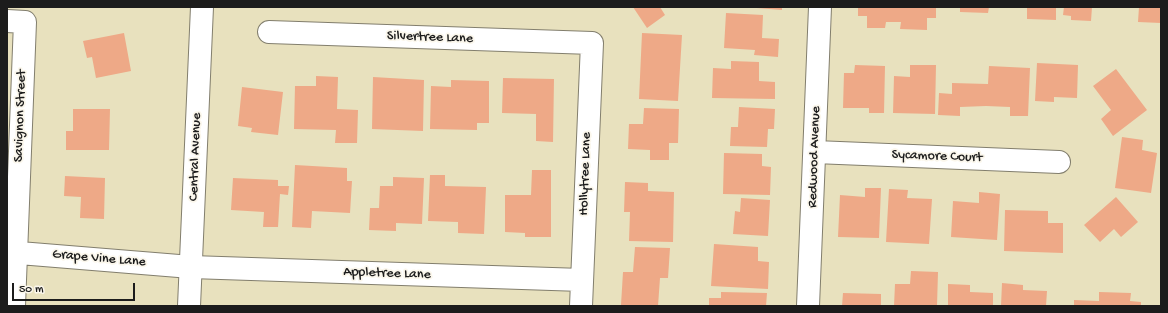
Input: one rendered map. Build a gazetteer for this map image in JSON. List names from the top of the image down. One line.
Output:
{"streets":{"street":["Silvertree Lane","Savignon Street","Central Avenue","Redwood Avenue","Sycamore Court","Hollytree Lane","Grape Vine Lane","Appletree Lane"]},"crossings":[["Silvertree Lane","Hollytree Lane"],["Savignon Street","Grape Vine Lane"],["Central Avenue","Grape Vine Lane"],["Central Avenue","Appletree Lane"],["Redwood Avenue","Sycamore Court"],["Hollytree Lane","Appletree Lane"],["Grape Vine Lane","Appletree Lane"]],"scale_bar":"50 m"}
